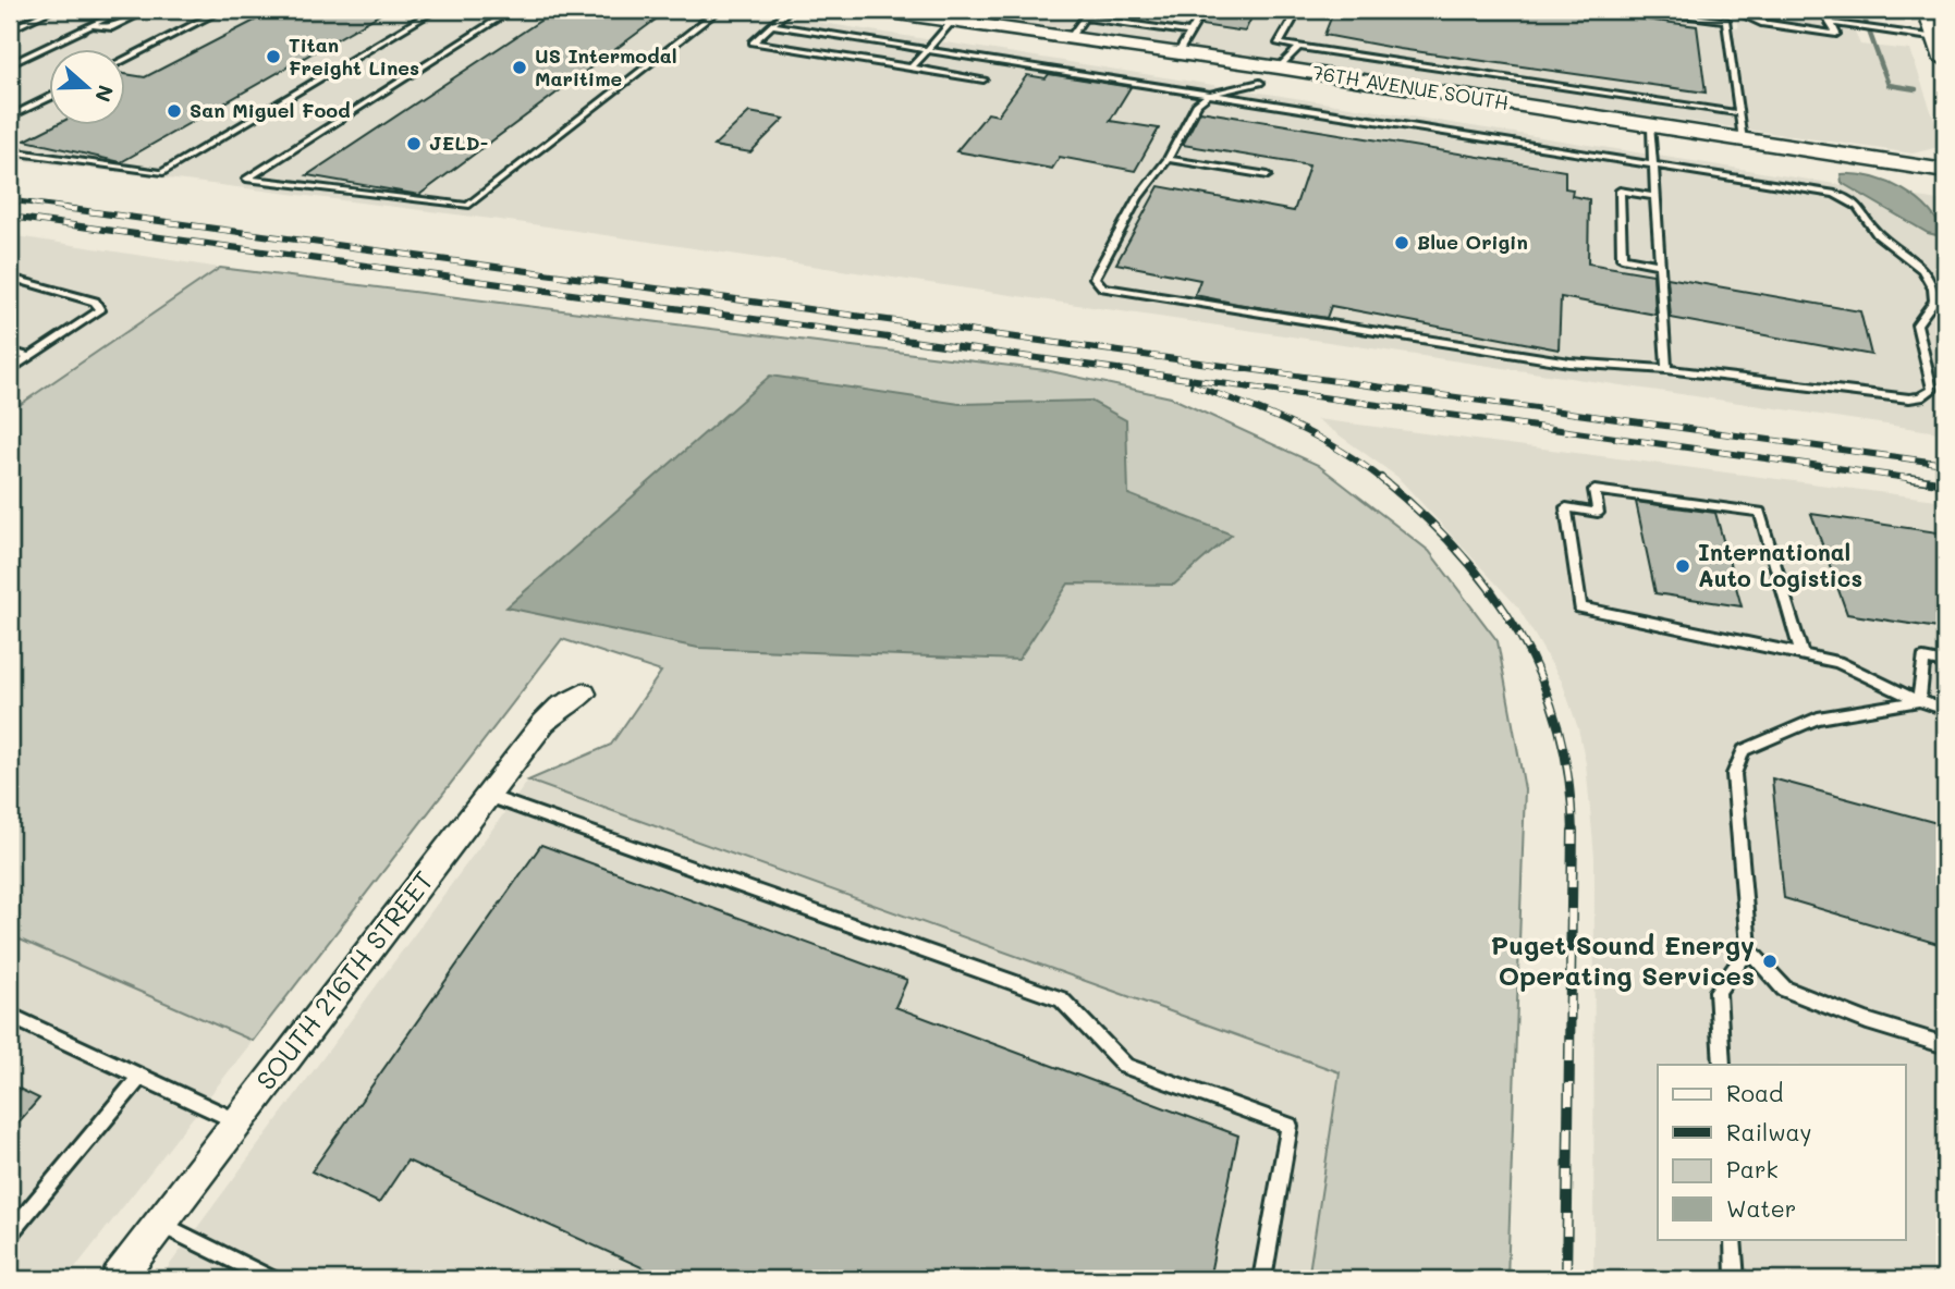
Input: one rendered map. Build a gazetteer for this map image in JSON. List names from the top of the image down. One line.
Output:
{"streets":{"street":["76TH AVENUE SOUTH","SOUTH 216TH STREET"]},"places":["Titan Freight Lines","US Intermodal Maritime","San Miguel Food","JELD-","Blue Origin","International Auto Logistics","Puget Sound Energy Operating Services"],"legend":["Road","Railway","Park","Water"],"north":"right"}
